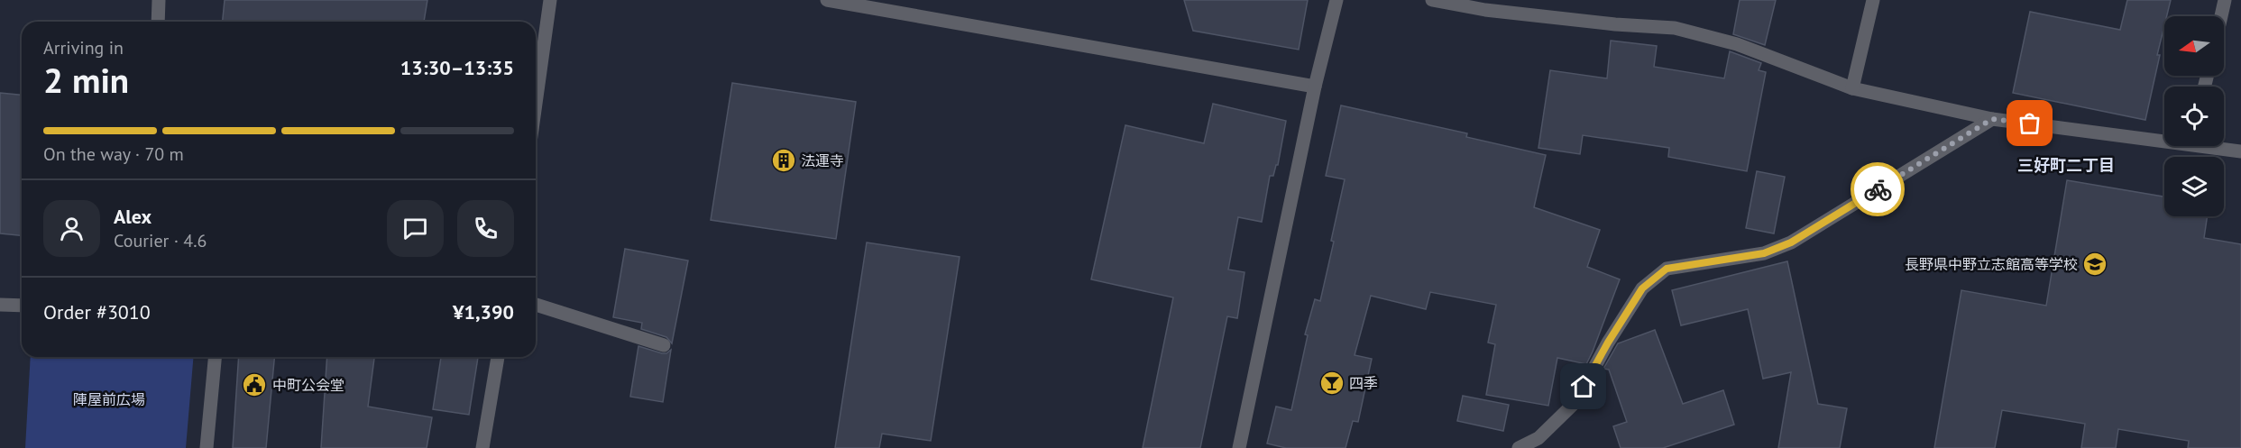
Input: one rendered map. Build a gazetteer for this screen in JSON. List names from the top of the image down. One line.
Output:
{"districts":["三好町二丁目"],"parks":["陣屋前広場"],"places":{"building":["法運寺"],"school or university":["長野県中野立志館高等学校"],"bar":["四季"],"public building":["中町公会堂"]},"north":"left","page":{"heading":["2 min","Arriving in","13:30–13:35"],"panel":["Alex","Courier · 4.6","Order #3010","¥1,390"],"bar":"On the way · 70 m"}}
